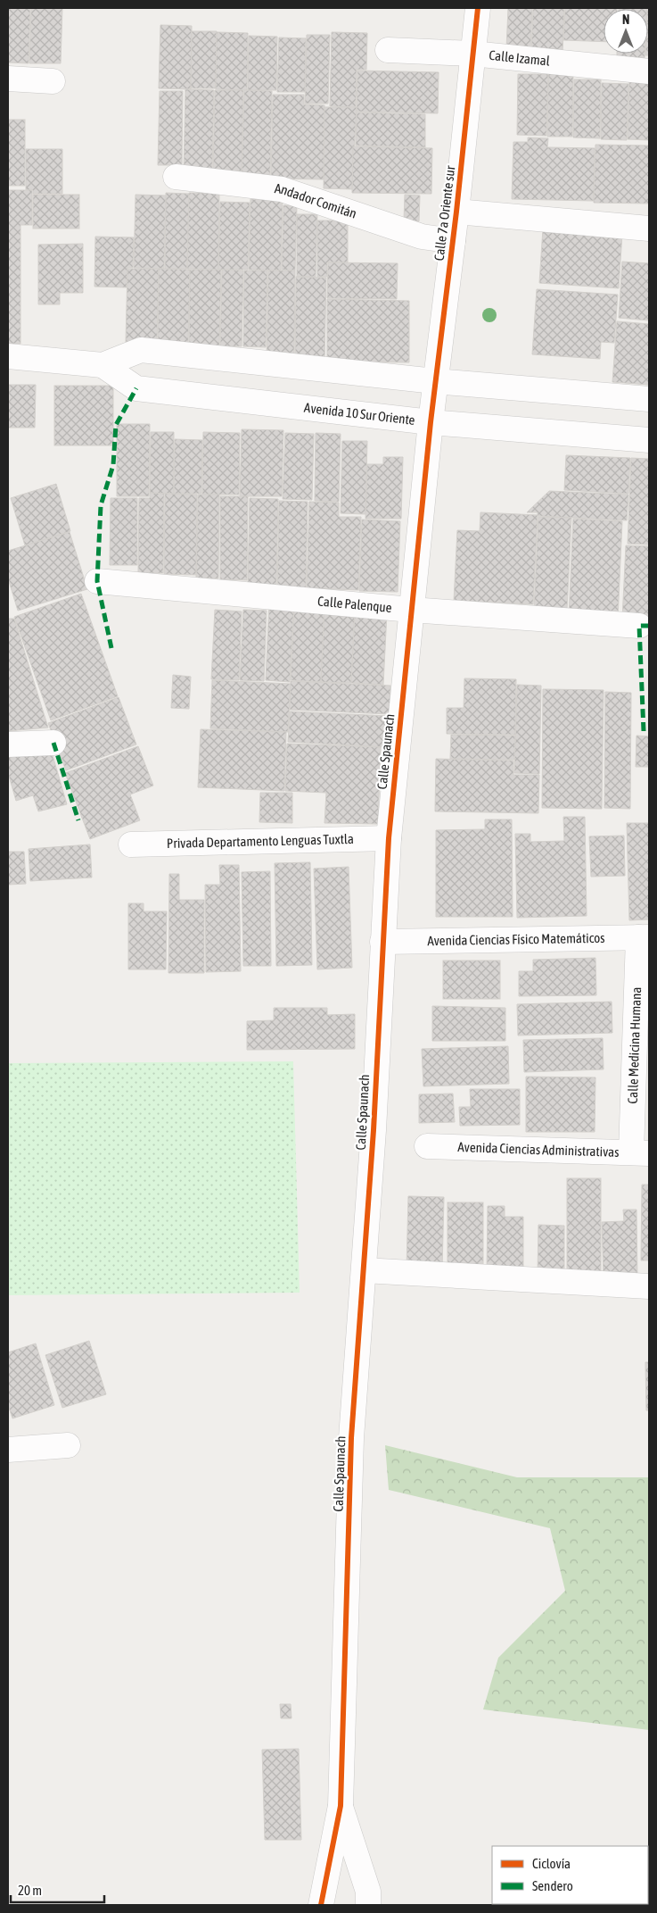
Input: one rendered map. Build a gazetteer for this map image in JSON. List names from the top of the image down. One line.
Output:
{"streets":{"street":["Calle Izamal","Andador Comitán","Calle 7a Oriente sur","Avenida 10 Sur Oriente","Calle Palenque","Calle Spaunach","Privada Departamento Lenguas Tuxtla","Avenida Ciencias Físico Matemáticos","Calle Medicina Humana","Avenida Ciencias Administrativas"]},"crossings":[["Calle Izamal","Calle 7a Oriente sur"],["Andador Comitán","Calle 7a Oriente sur"],["Calle 7a Oriente sur","Avenida 10 Sur Oriente"],["Calle 7a Oriente sur","Calle Spaunach"],["Avenida 10 Sur Oriente","Calle Spaunach"],["Calle Palenque","Calle Spaunach"],["Calle Spaunach","Privada Departamento Lenguas Tuxtla"],["Calle Spaunach","Avenida Ciencias Físico Matemáticos"],["Avenida Ciencias Físico Matemáticos","Calle Medicina Humana"],["Calle Medicina Humana","Avenida Ciencias Administrativas"]],"legend":["Ciclovía","Sendero"],"scale_bar":"20 m","north":"top"}
